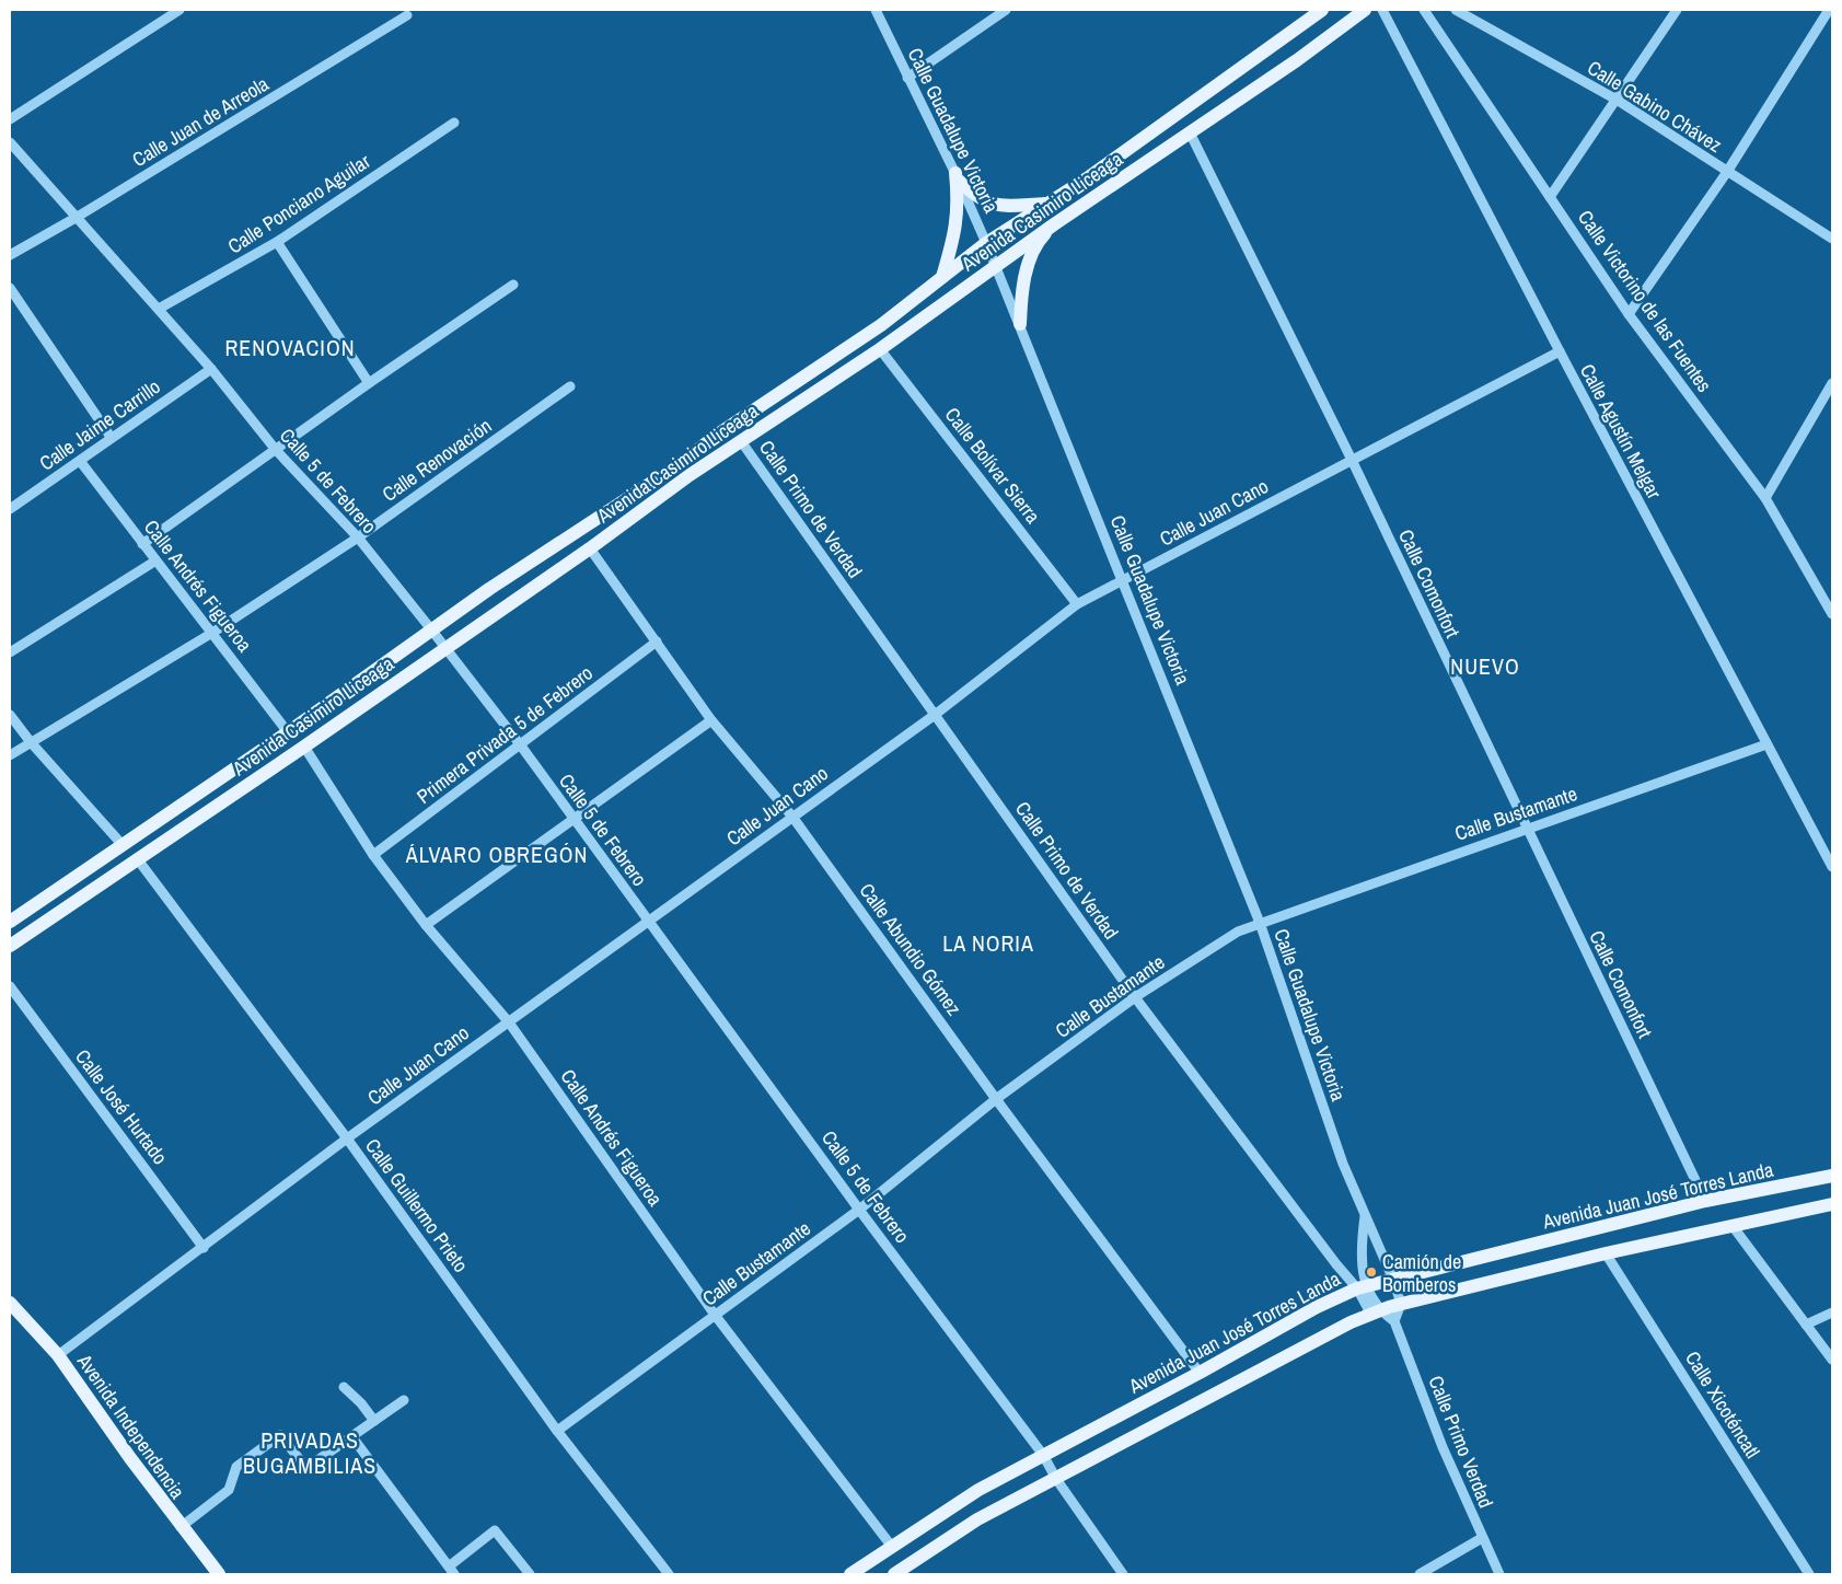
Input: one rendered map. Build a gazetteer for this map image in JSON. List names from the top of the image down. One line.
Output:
{"streets":{"main road":["Avenida Casimiro Liceaga","Avenida Juan José Torres Landa","Avenida Independencia"],"street":["Calle Gabino Chávez","Calle Juan de Arreola","Calle Guadalupe Victoria","Calle Ponciano Aguilar","Calle Victorino de las Fuentes","Calle Jaime Carrillo","Calle Agustín Melgar","Calle Renovación","Calle Bolívar Sierra","Calle 5 de Febrero","Calle Primo de Verdad","Calle Juan Cano","Calle Comonfort","Calle Andrés Figueroa","Primera Privada 5 de Febrero","Calle Bustamante","Calle Abundio Gómez","Calle José Hurtado","Calle Guillermo Prieto","Calle Xicoténcatl","Calle Primo Verdad"]},"crossings":[["Calle Juan de Arreola","Calle 5 de Febrero"],["Calle Guadalupe Victoria","Avenida Casimiro Liceaga"],["Calle Guadalupe Victoria","Calle Primo de Verdad"],["Calle Guadalupe Victoria","Calle Juan Cano"],["Calle Guadalupe Victoria","Calle Bustamante"],["Calle Guadalupe Victoria","Avenida Juan José Torres Landa"],["Calle Ponciano Aguilar","Calle 5 de Febrero"],["Avenida Casimiro Liceaga","Calle Bolívar Sierra"],["Avenida Casimiro Liceaga","Calle 5 de Febrero"],["Avenida Casimiro Liceaga","Calle Primo de Verdad"],["Avenida Casimiro Liceaga","Calle Comonfort"],["Avenida Casimiro Liceaga","Calle Andrés Figueroa"],["Avenida Casimiro Liceaga","Calle Abundio Gómez"],["Avenida Casimiro Liceaga","Calle Guillermo Prieto"],["Calle Jaime Carrillo","Calle 5 de Febrero"],["Calle Jaime Carrillo","Calle Andrés Figueroa"],["Calle Agustín Melgar","Calle Juan Cano"],["Calle Agustín Melgar","Calle Bustamante"],["Calle Renovación","Calle 5 de Febrero"],["Calle Renovación","Calle Andrés Figueroa"],["Calle Bolívar Sierra","Calle Juan Cano"],["Calle 5 de Febrero","Calle Juan Cano"],["Calle 5 de Febrero","Primera Privada 5 de Febrero"],["Calle 5 de Febrero","Calle Bustamante"],["Calle 5 de Febrero","Avenida Juan José Torres Landa"],["Calle Primo de Verdad","Calle Juan Cano"],["Calle Primo de Verdad","Calle Bustamante"],["Calle Primo de Verdad","Avenida Juan José Torres Landa"],["Calle Juan Cano","Calle Comonfort"],["Calle Juan Cano","Calle Andrés Figueroa"],["Calle Juan Cano","Calle Abundio Gómez"],["Calle Juan Cano","Calle José Hurtado"],["Calle Juan Cano","Calle Guillermo Prieto"],["Calle Juan Cano","Avenida Independencia"],["Calle Comonfort","Calle Bustamante"],["Calle Comonfort","Avenida Juan José Torres Landa"],["Calle Andrés Figueroa","Primera Privada 5 de Febrero"],["Calle Andrés Figueroa","Calle Bustamante"],["Calle Andrés Figueroa","Avenida Juan José Torres Landa"],["Primera Privada 5 de Febrero","Calle Abundio Gómez"],["Calle Bustamante","Calle Abundio Gómez"],["Calle Bustamante","Calle Guillermo Prieto"],["Calle Abundio Gómez","Avenida Juan José Torres Landa"]],"districts":["RENOVACION","NUEVO","ÁLVARO OBREGÓN","LA NORIA","PRIVADAS BUGAMBILIAS"],"places":["Camión de Bomberos"]}
